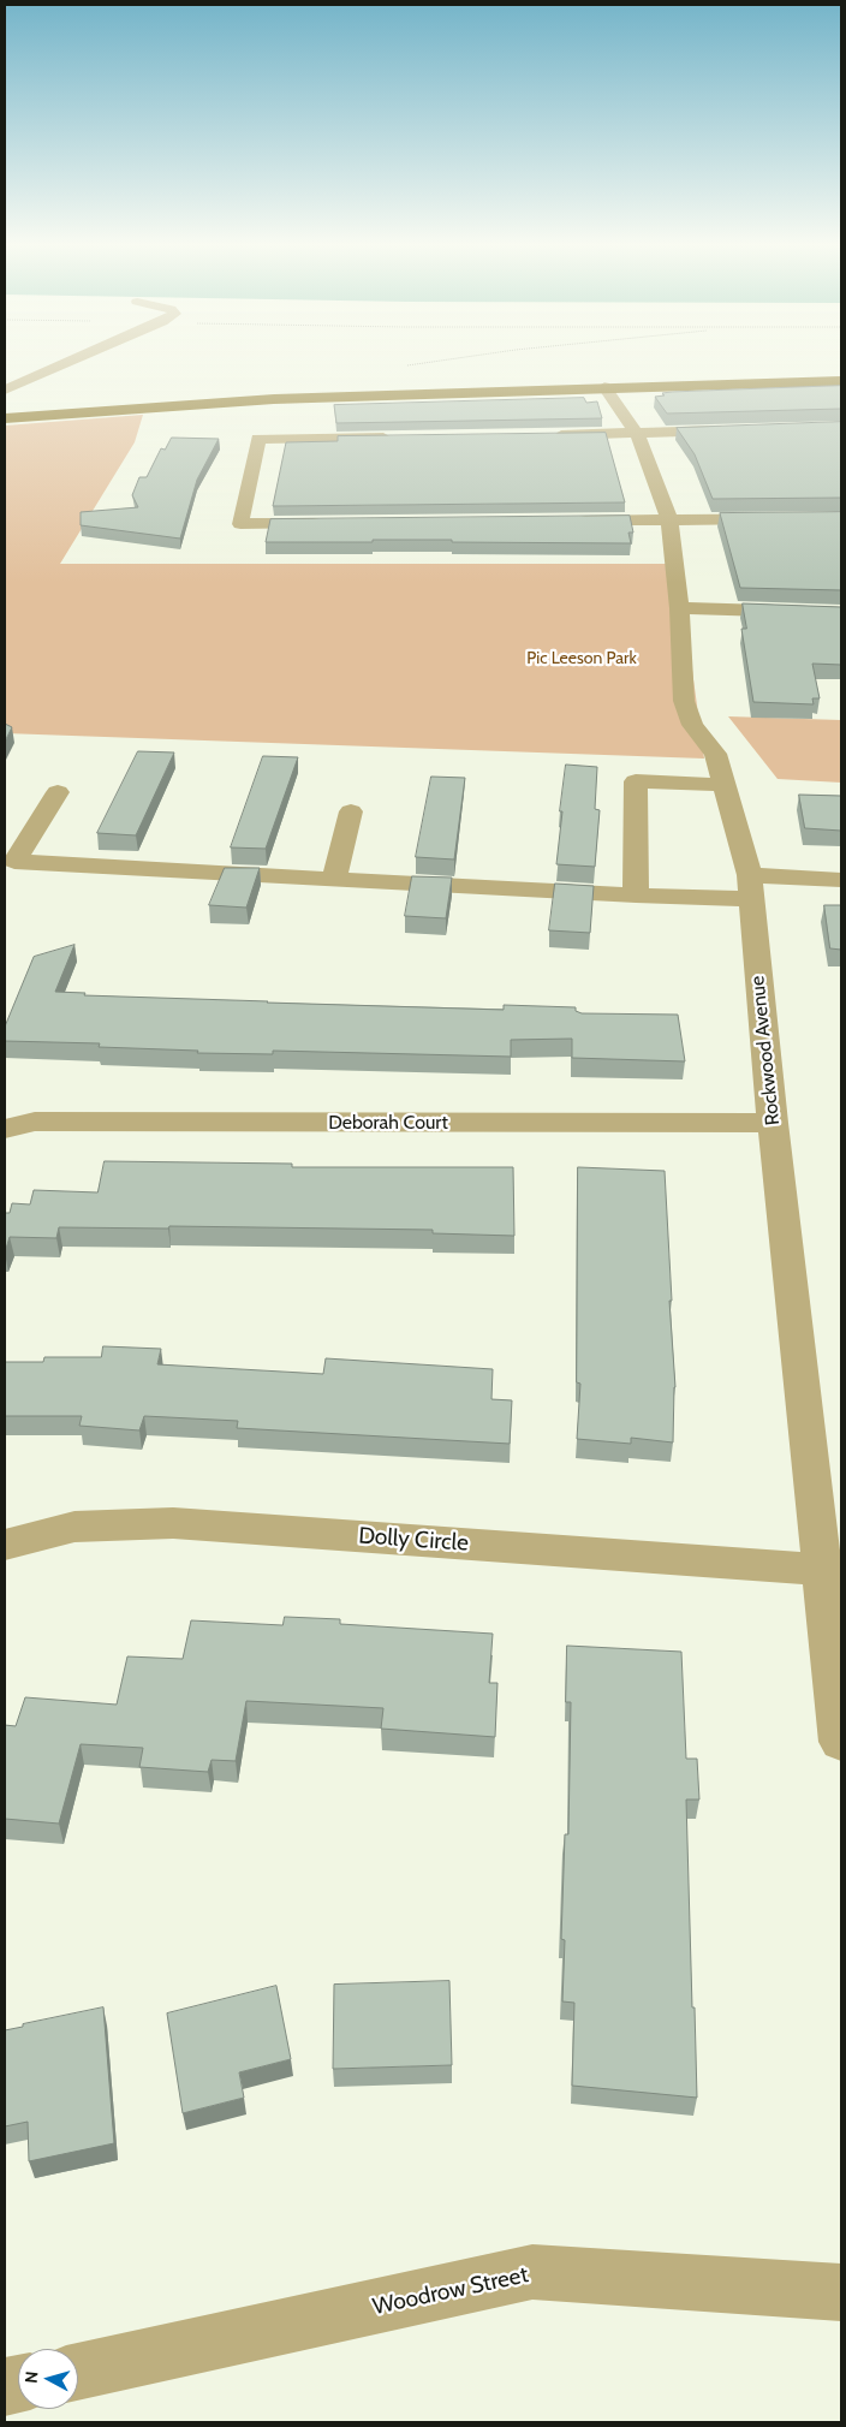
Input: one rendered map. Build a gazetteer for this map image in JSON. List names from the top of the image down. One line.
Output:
{"streets":{"street":["Rockwood Avenue","Deborah Court","Dolly Circle","Woodrow Street"]},"crossings":[["Rockwood Avenue","Deborah Court"],["Rockwood Avenue","Dolly Circle"]],"parks":["Pic Leeson Park"],"north":"left"}
